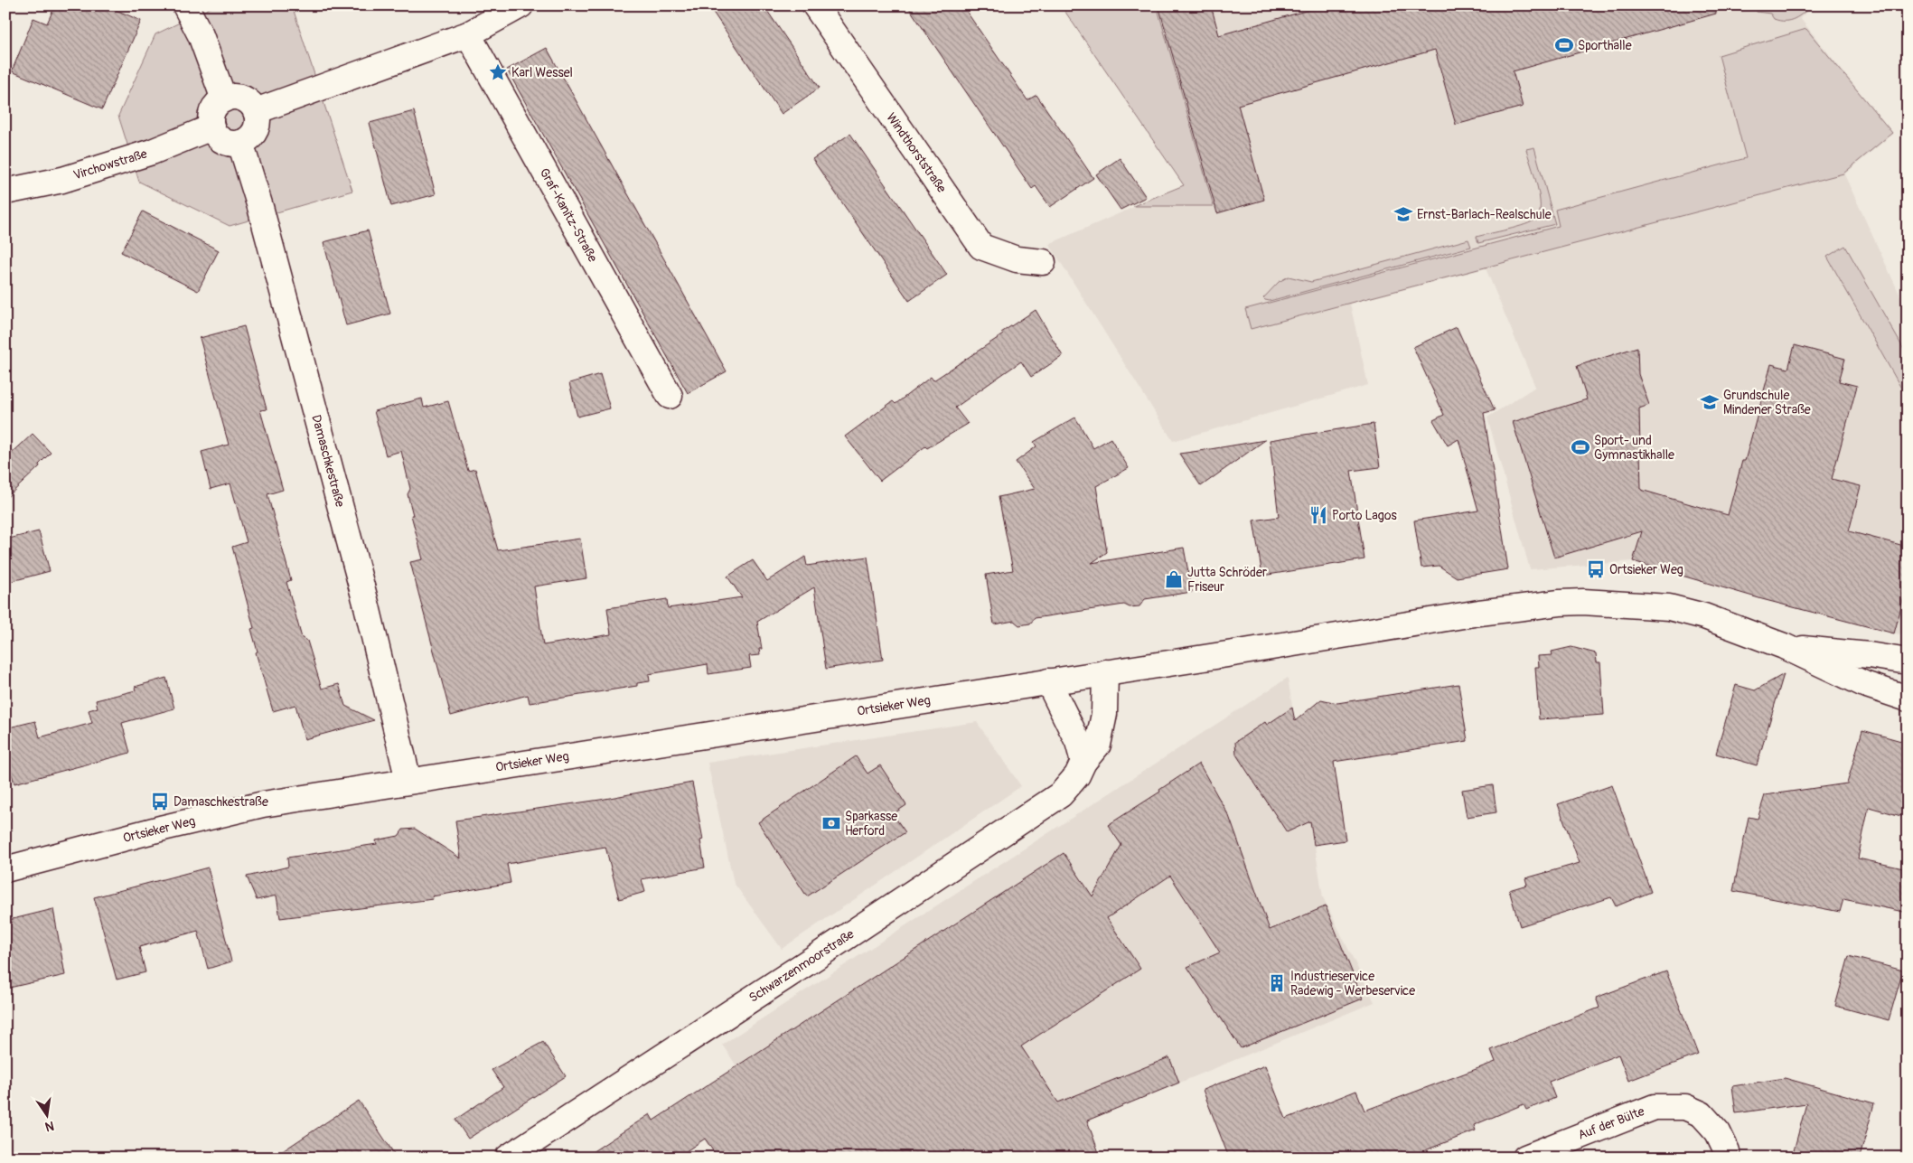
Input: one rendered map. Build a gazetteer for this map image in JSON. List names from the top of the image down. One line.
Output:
{"streets":{"street":["Windthorststraße","Virchowstraße","Graf-Kanitz-Straße","Damaschkestraße","Ortsieker Weg","Schwarzenmoorstraße","Auf der Bülte"]},"crossings":[["Virchowstraße","Damaschkestraße"],["Damaschkestraße","Ortsieker Weg"],["Ortsieker Weg","Schwarzenmoorstraße"]],"places":{"sports":["Sporthalle","Sport- und Gymnastikhalle"],"place":["Karl Wessel"],"school or university":["Ernst-Barlach-Realschule","Grundschule Mindener Straße"],"restaurant":["Porto Lagos"],"bus stop":["Ortsieker Weg","Damaschkestraße"],"shop":["Jutta Schröder Friseur"],"bank":["Sparkasse Herford"],"building":["Industrieservice Radewig - Werbeservice"]},"north":"bottom"}
